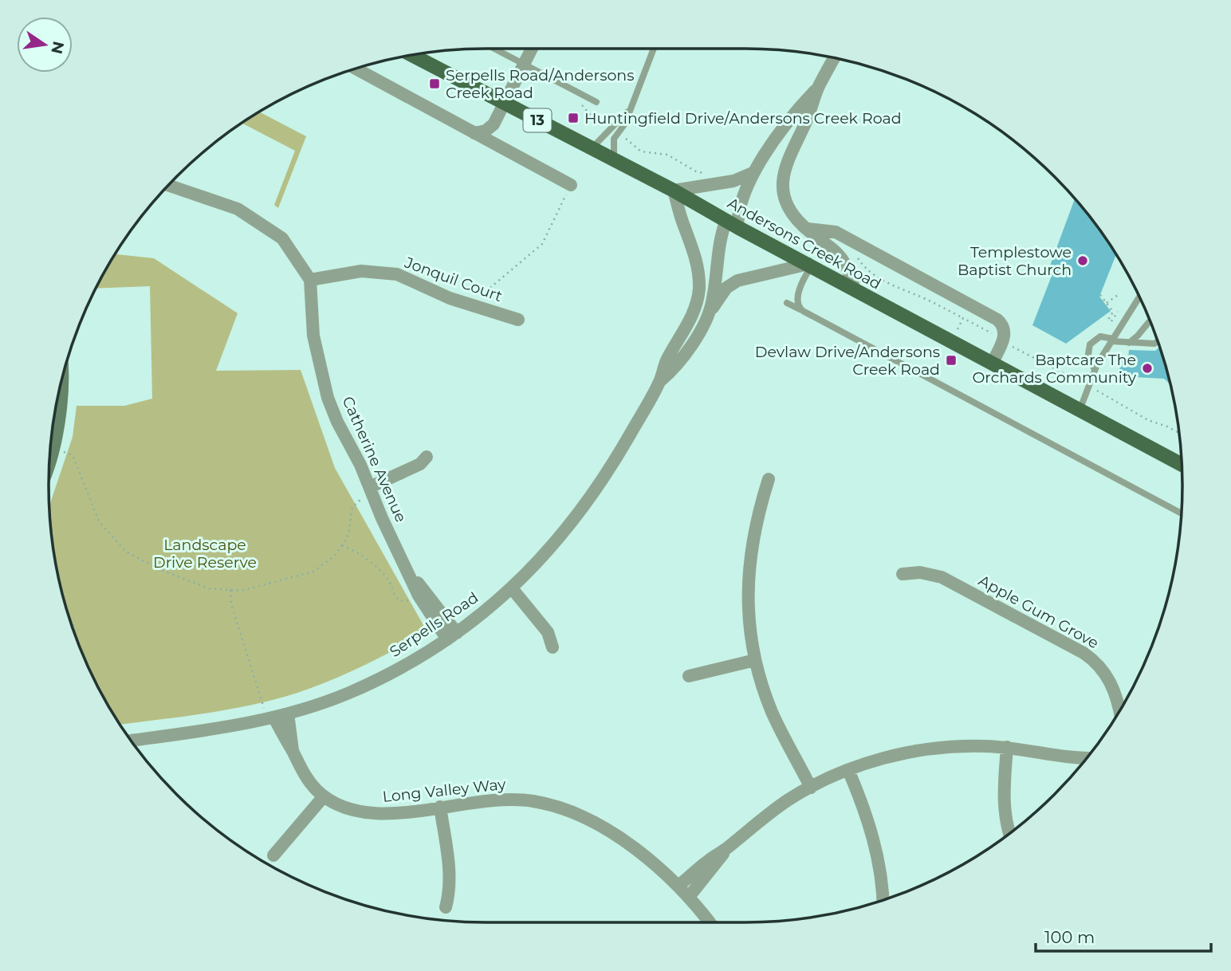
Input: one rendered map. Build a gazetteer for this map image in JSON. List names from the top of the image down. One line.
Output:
{"streets":{"main road":["13","Andersons Creek Road"],"street":["Jonquil Court","Catherine Avenue","Apple Gum Grove","Serpells Road","Long Valley Way"]},"crossings":[["Andersons Creek Road","Serpells Road"],["Jonquil Court","Catherine Avenue"],["Catherine Avenue","Serpells Road"],["Serpells Road","Long Valley Way"]],"parks":["Landscape Drive Reserve"],"places":{"transit":["Serpells Road/Andersons Creek Road","Huntingfield Drive/Andersons Creek Road","Devlaw Drive/Andersons Creek Road"],"other":["Templestowe Baptist Church","Baptcare The Orchards Community"]},"scale_bar":"100 m","north":"right"}
